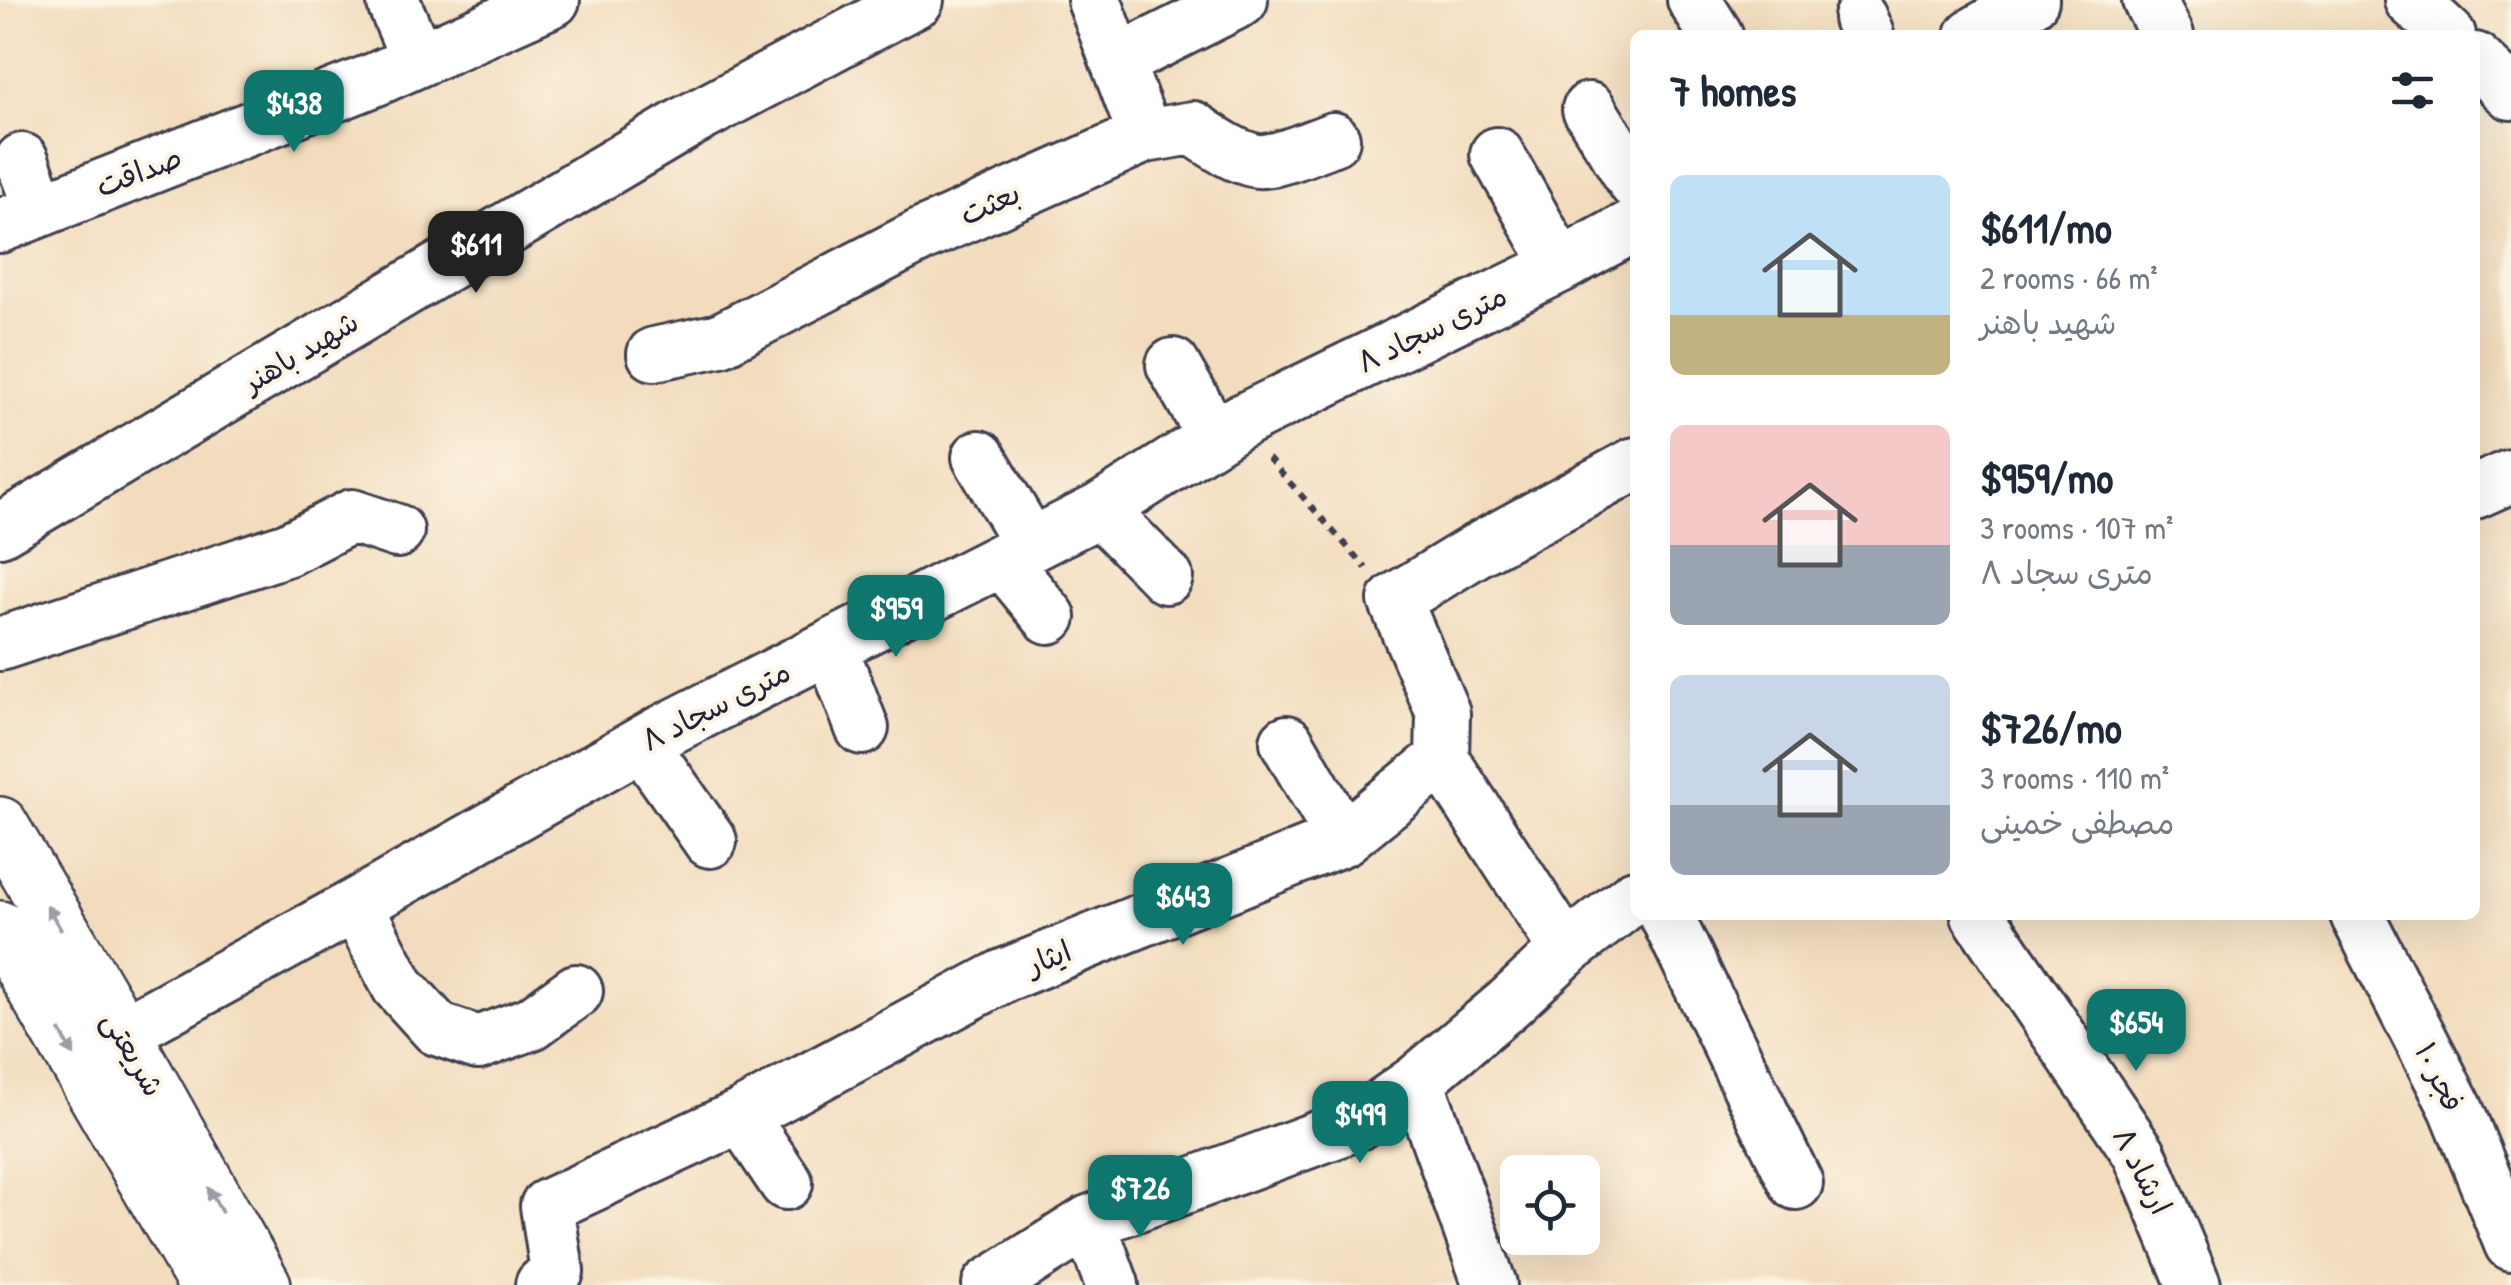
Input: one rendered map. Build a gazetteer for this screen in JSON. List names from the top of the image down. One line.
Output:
{"streets":{"main road":["شریعتی"],"street":["صداقت","بعثت","۸ متری سجاد","شهید باهنر","ایثار","فجر ۱۰","ارشاد ۸"]},"crossings":[["۸ متری سجاد","شریعتی"]],"page":{"heading":"7 homes","price":["$438","$611","$959","$643","$654","$499","$726"],"list":[{"name":"$611/mo","note":"2 rooms · 66 m² · شهید باهنر"},{"name":"$959/mo","note":"3 rooms · 107 m² · ۸ متری سجاد"},{"name":"$726/mo","note":"3 rooms · 110 m² · مصطفی خمینی"}]}}
